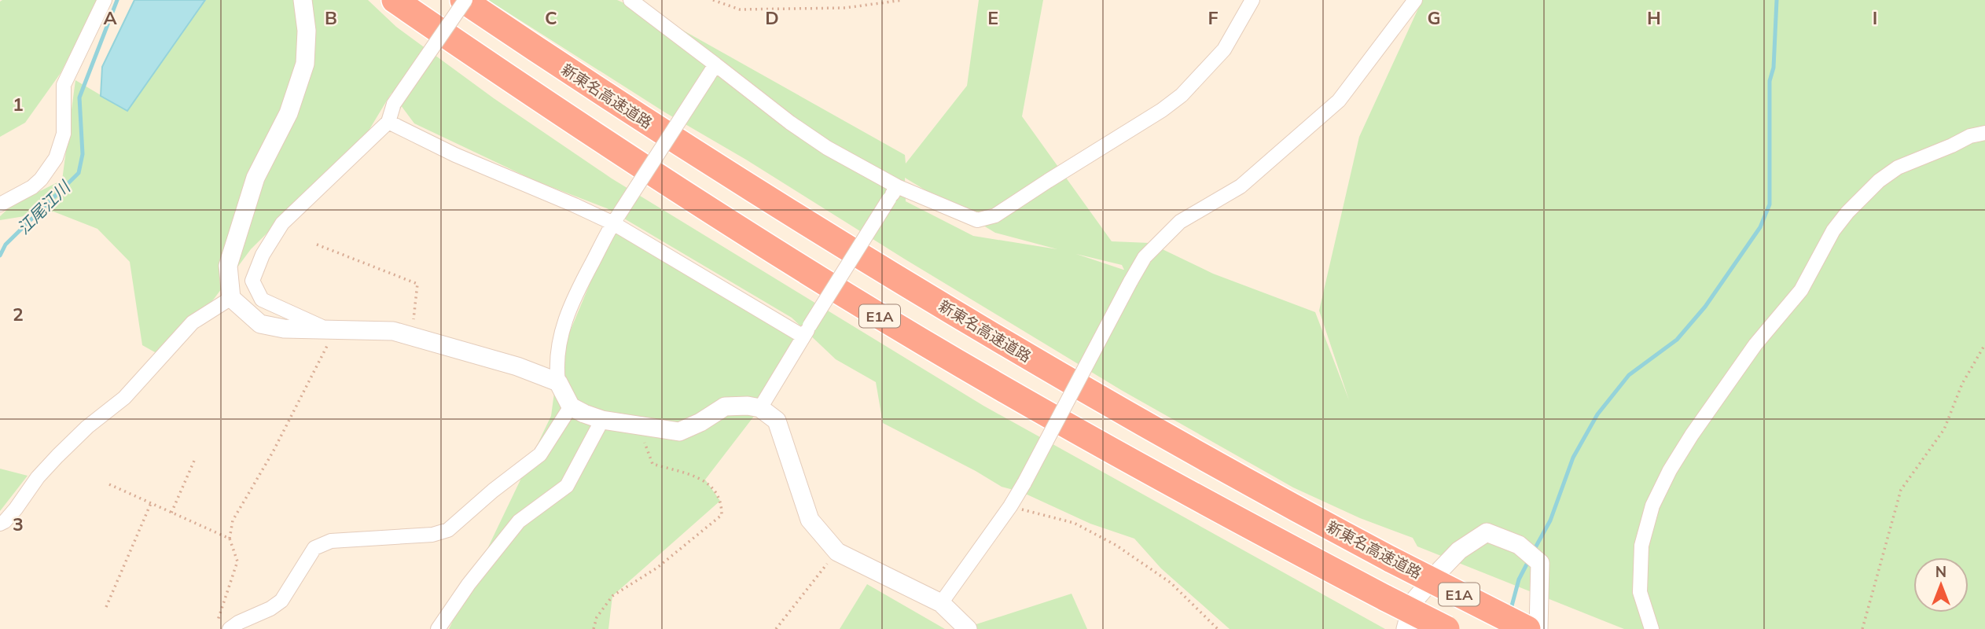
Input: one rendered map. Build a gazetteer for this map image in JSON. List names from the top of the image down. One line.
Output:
{"streets":{"highway":["新東名高速道路","E1A"]},"water":["江尾江川"],"north":"top","grid":{"columns":["A","B","C","D","E","F","G","H","I"],"rows":["1","2","3"]}}
